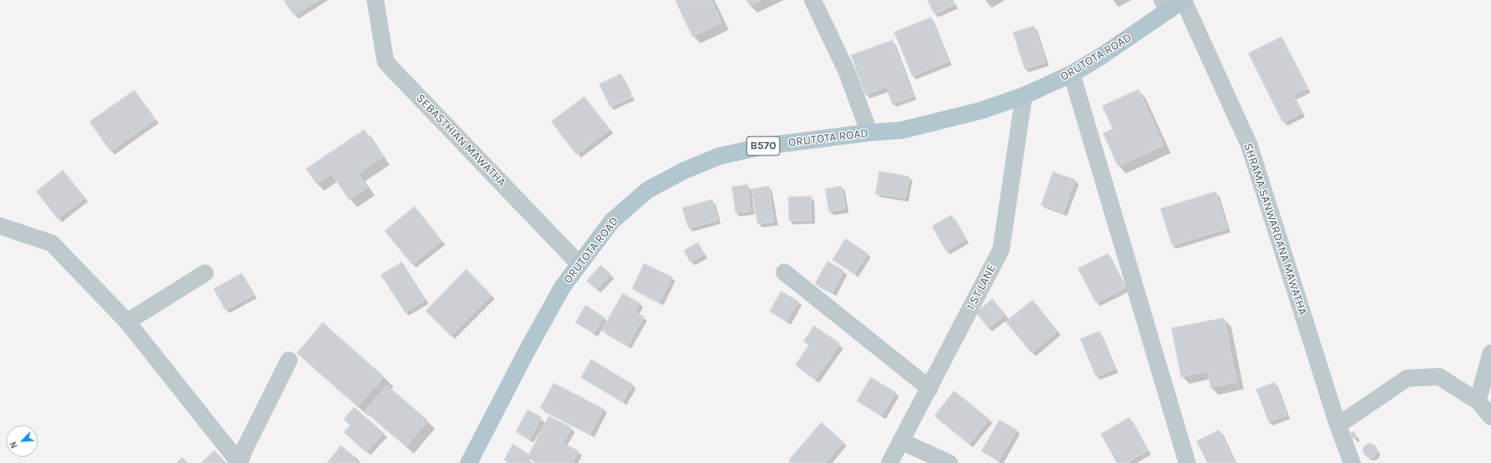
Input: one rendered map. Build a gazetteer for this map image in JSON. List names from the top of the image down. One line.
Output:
{"streets":{"main road":["ORUTOTA ROAD","B570"],"street":["SEBASTHIAN MAWATHA","SHRAMA SANWARDANA MAWATHA","1 ST LANE"]},"crossings":[["ORUTOTA ROAD","SEBASTHIAN MAWATHA"],["ORUTOTA ROAD","SHRAMA SANWARDANA MAWATHA"],["ORUTOTA ROAD","1 ST LANE"]],"north":"bottom left"}
